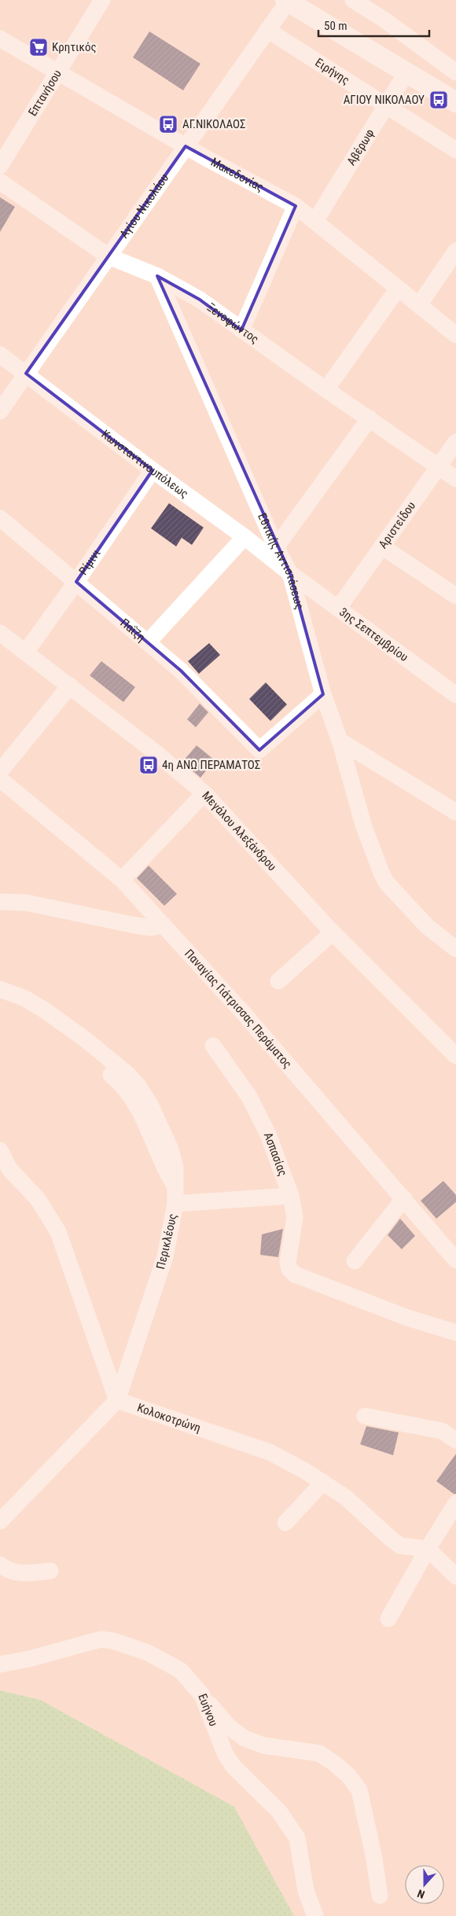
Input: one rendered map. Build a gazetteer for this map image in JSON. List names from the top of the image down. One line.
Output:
{"streets":{"street":["Ειρήνης","Επτανήσου","Αβέρωφ","Μακεδονίας","Αγίου Νικολάου","Ξενοφώντος","Κωνσταντινουπόλεως","Αριστείδου","Ρίμινι","Εθνικής Αντιστάσεως","Παΐζη","3ης Σεπτεμβρίου","Μεγάλου Αλεξάνδρου","Παναγίας Γιάτρισσας Περάματος","Ασπασίας","Περικλέους","Κολοκοτρώνη","Ευήνου"]},"crossings":[["Ειρήνης","Αβέρωφ"],["Ειρήνης","Αγίου Νικολάου"],["Επτανήσου","Μακεδονίας"],["Αβέρωφ","Μακεδονίας"],["Μακεδονίας","Αγίου Νικολάου"],["Αγίου Νικολάου","Ξενοφώντος"],["Αγίου Νικολάου","Κωνσταντινουπόλεως"],["Ξενοφώντος","Αριστείδου"],["Ξενοφώντος","Εθνικής Αντιστάσεως"],["Κωνσταντινουπόλεως","Ρίμινι"],["Κωνσταντινουπόλεως","Εθνικής Αντιστάσεως"],["Κωνσταντινουπόλεως","3ης Σεπτεμβρίου"],["Αριστείδου","3ης Σεπτεμβρίου"],["Ρίμινι","Παΐζη"],["Ρίμινι","Μεγάλου Αλεξάνδρου"],["Εθνικής Αντιστάσεως","Παΐζη"],["Εθνικής Αντιστάσεως","3ης Σεπτεμβρίου"],["Περικλέους","Κολοκοτρώνη"]],"places":{"supermarket":["Κρητικός"],"bus stop":["ΑΓΙΟΥ ΝΙΚΟΛΑΟΥ","ΑΓ.ΝΙΚΟΛΑΟΣ","4η ΑΝΩ ΠΕΡΑΜΑΤΟΣ"]},"scale_bar":"50 m","north":"bottom"}
